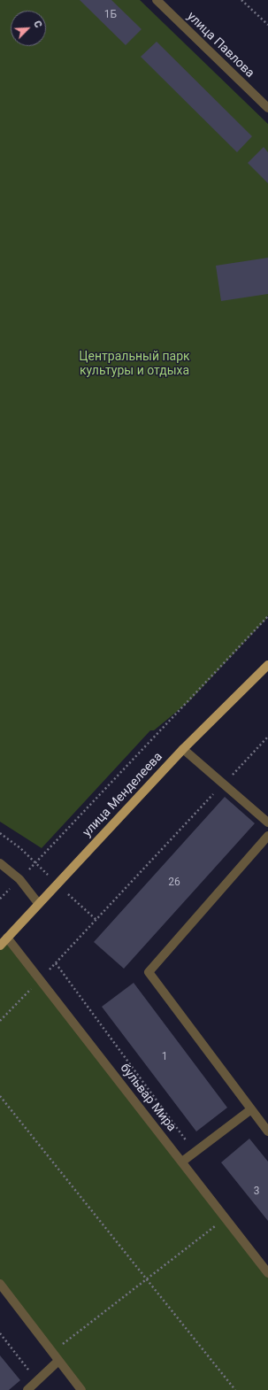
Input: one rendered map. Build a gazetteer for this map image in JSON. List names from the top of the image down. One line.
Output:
{"streets":{"main road":["улица Менделеева"],"street":["улица Павлова","бульвар Мира"]},"crossings":[["улица Менделеева","бульвар Мира"]],"parks":["Центральный парк культуры и отдыха"],"house_numbers":["1Б","26","1","3"],"north":"top right"}
